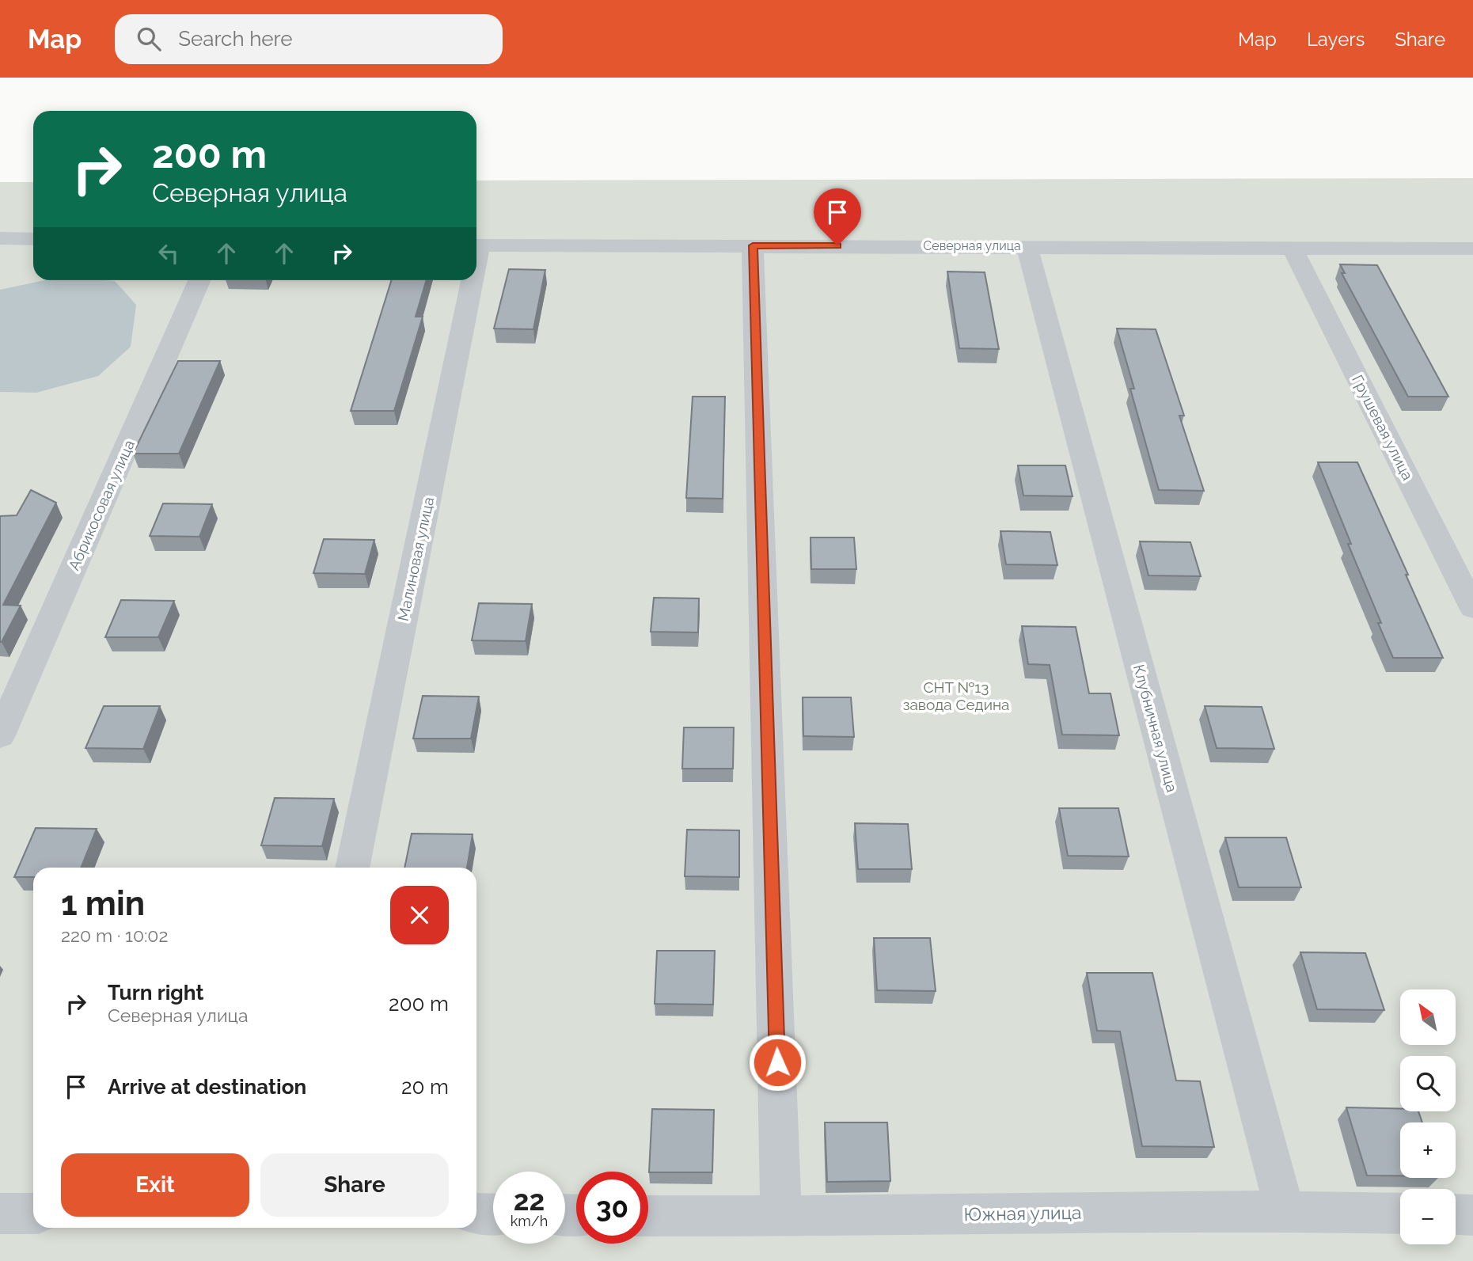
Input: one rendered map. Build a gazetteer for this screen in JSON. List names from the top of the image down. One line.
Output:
{"streets":{"street":["Северная улица","Грушевая улица","Абрикосовая улица","Малиновая улица","Клубничная улица","Южная улица"]},"crossings":[["Северная улица","Грушевая улица"],["Северная улица","Клубничная улица"],["Клубничная улица","Южная улица"]],"parks":["СНТ №13 завода Седина"],"north":"top left","page":{"header":"Map","search":"Search here","nav":["Map","Layers","Share"],"turn":["200 m","Северная улица"],"heading":["1 min","220 m · 10:02"],"list":[{"name":"Turn right","note":"Северная улица","value":"200 m"},{"name":"Arrive at destination","value":"20 m"}],"map_buttons":["+","−"],"buttons":["Exit","Share"],"speed":"22 km/h","limit":"30"}}
